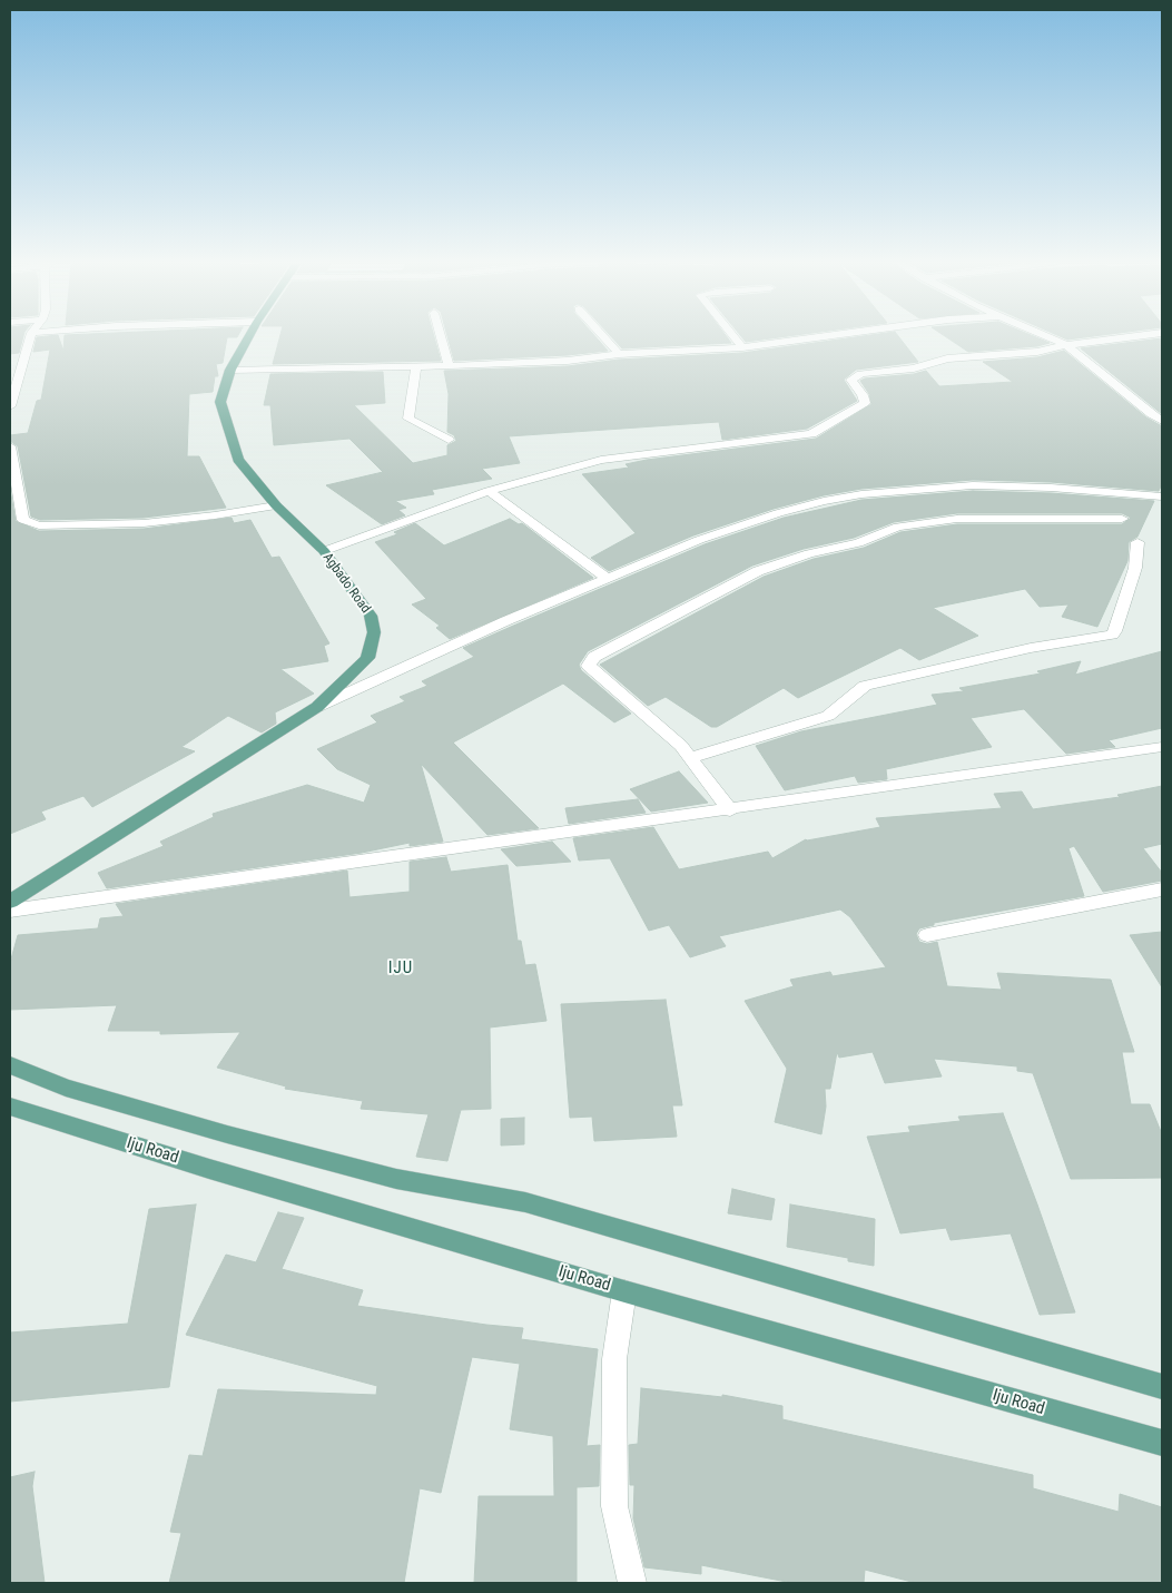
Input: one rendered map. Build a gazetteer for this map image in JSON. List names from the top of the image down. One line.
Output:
{"streets":{"main road":["Agbado Road","Iju Road"]},"districts":["IJU"]}
